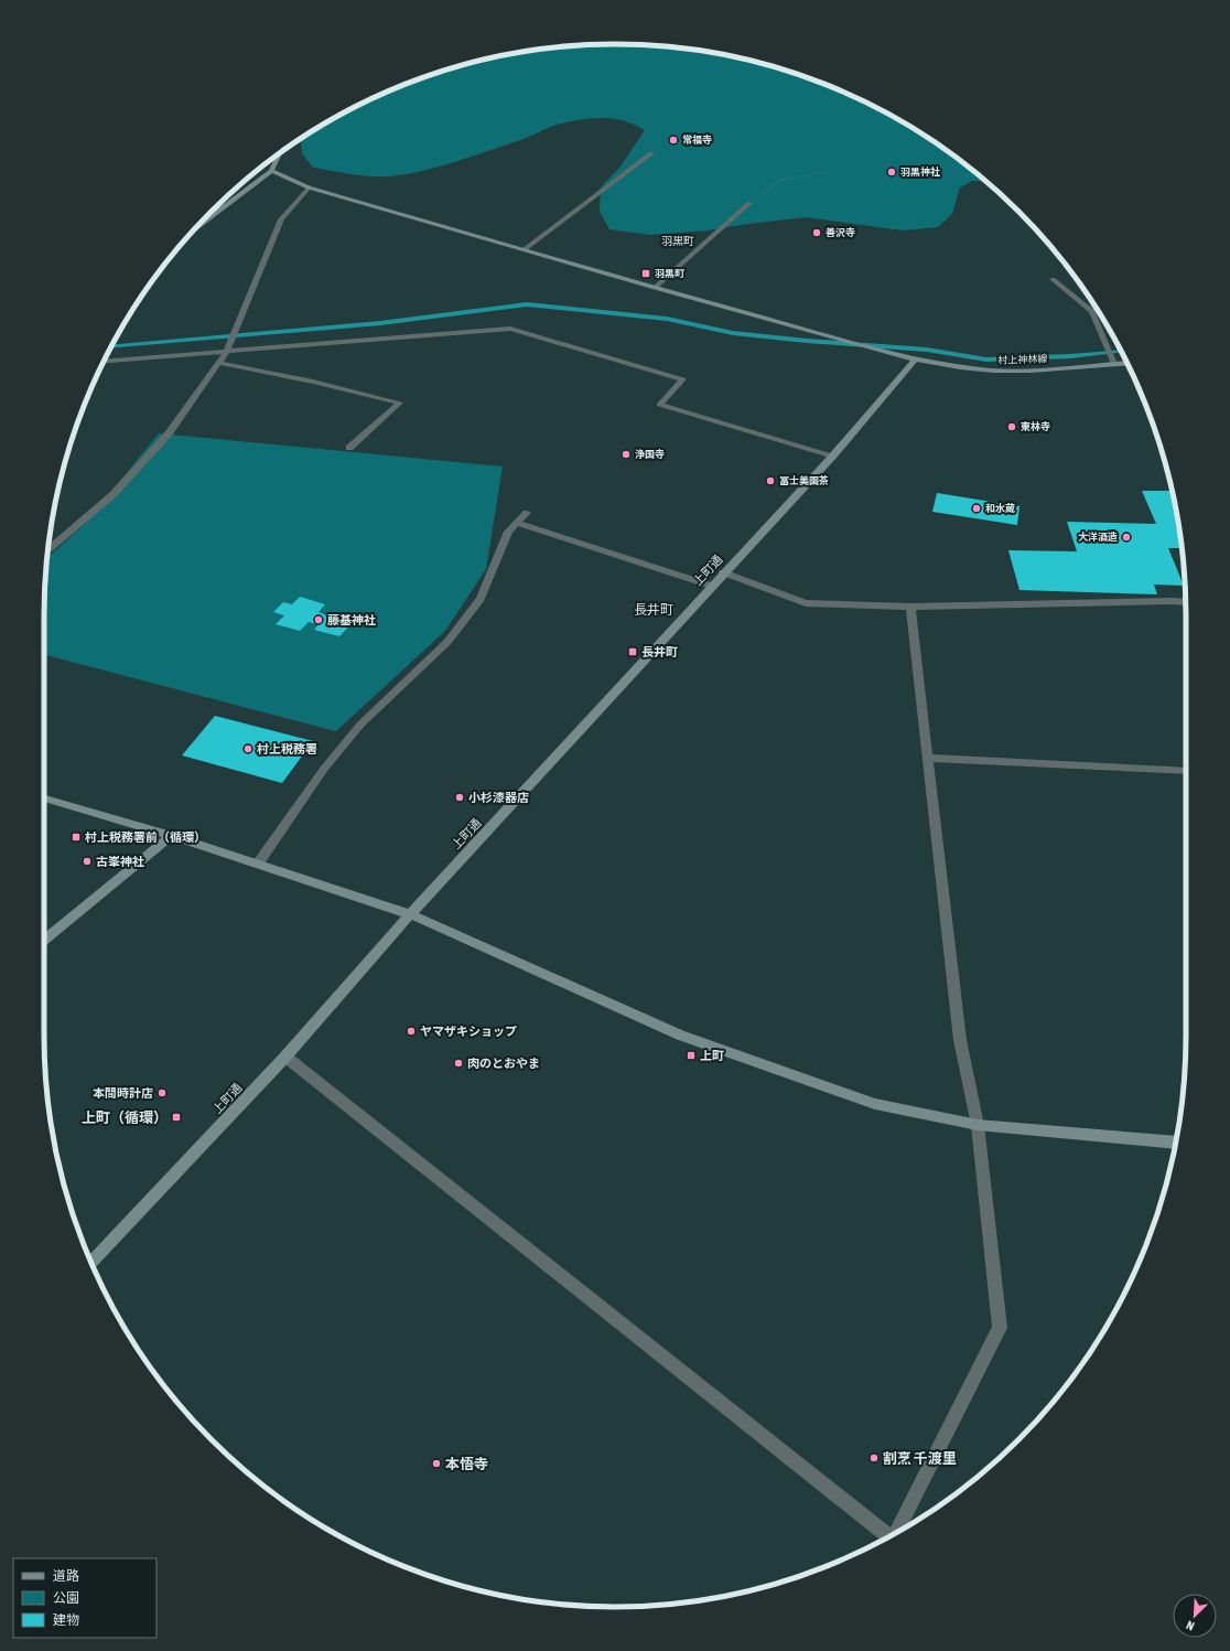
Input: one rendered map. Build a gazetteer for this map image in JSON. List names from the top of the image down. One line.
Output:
{"streets":{"street":["村上神林線","上町通"]},"crossings":[["村上神林線","上町通"]],"districts":["羽黒町","長井町"],"places":{"other":["常福寺","羽黒神社","善沢寺","東林寺","浄国寺","冨士美園茶","和水蔵","大洋酒造","藤基神社","村上税務署","小杉漆器店","古峯神社","ヤマザキショップ","肉のとおやま","本間時計店","割烹 千渡里","本悟寺"],"transit":["羽黒町","長井町","村上税務署前（循環）","上町","上町（循環）"]},"legend":["道路","公園","建物"],"north":"bottom left"}
